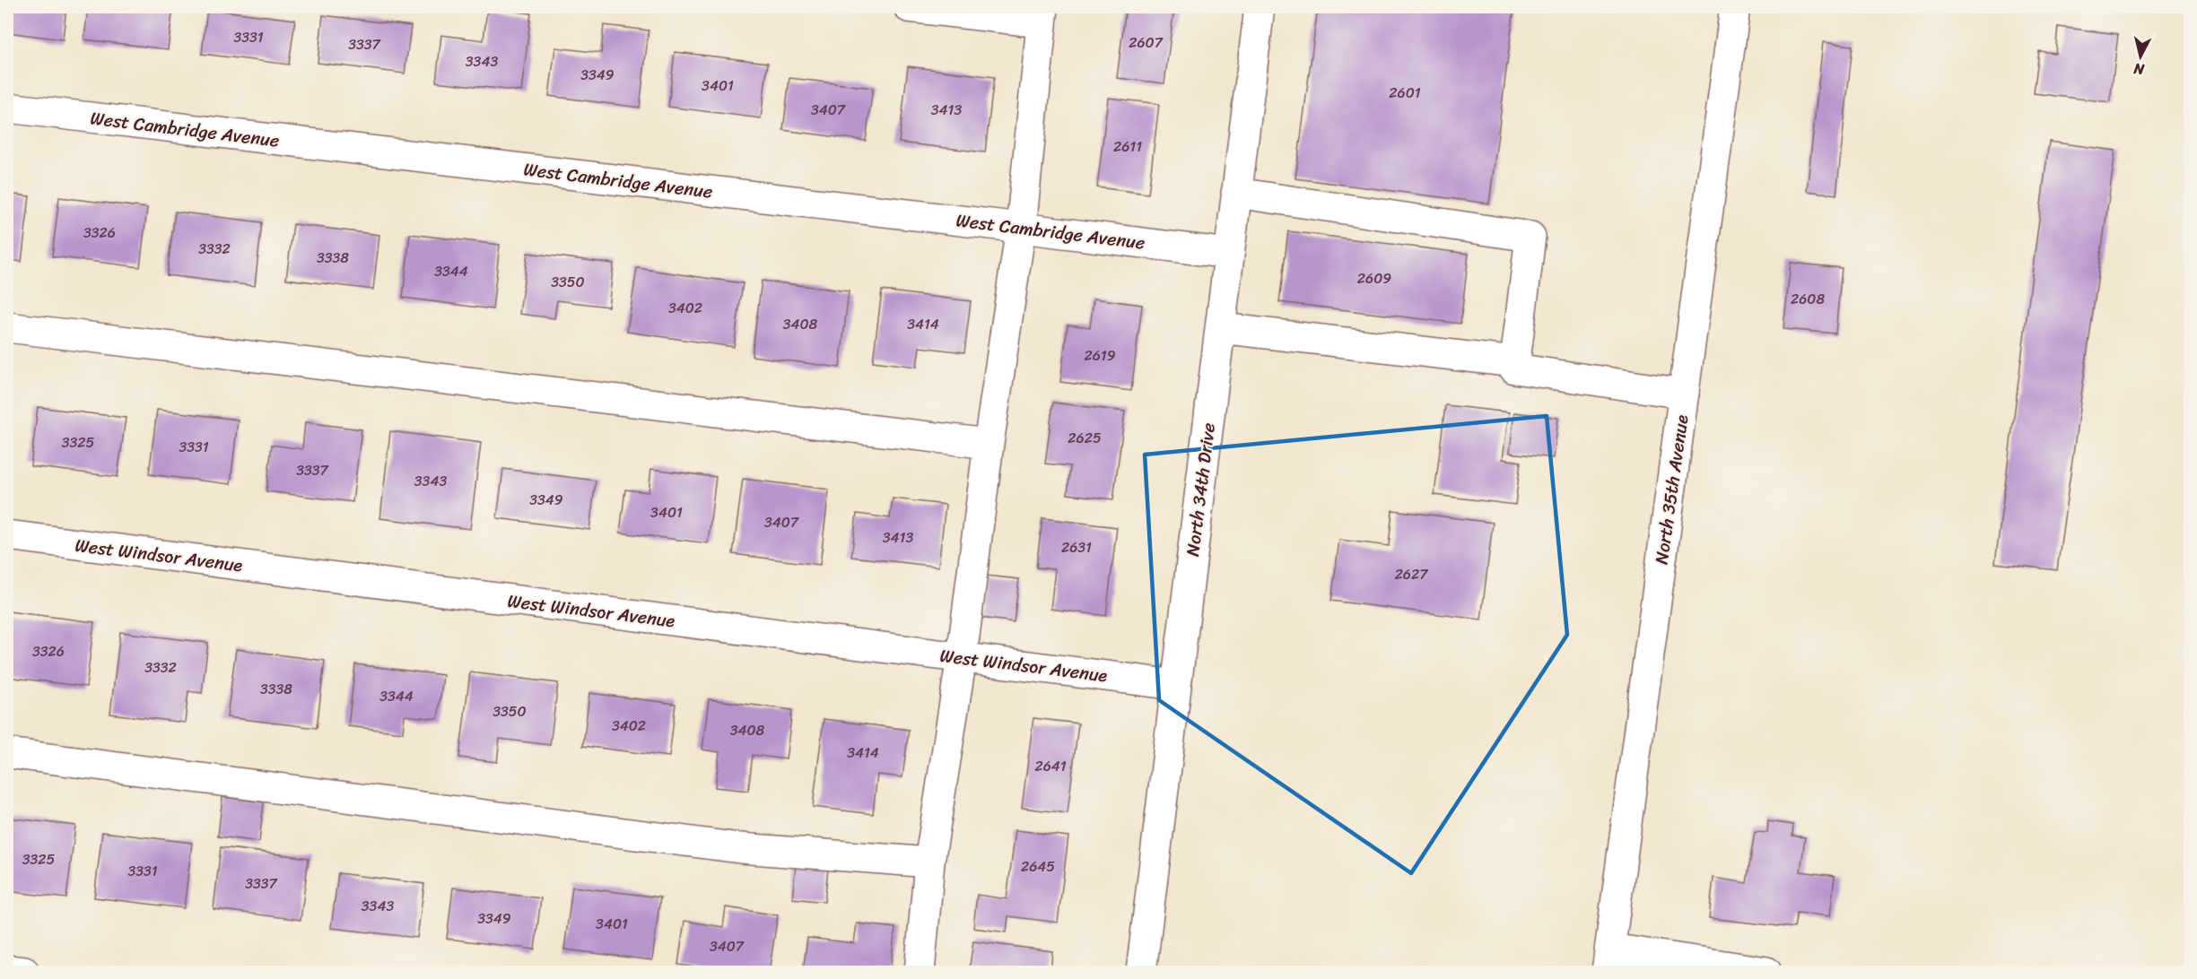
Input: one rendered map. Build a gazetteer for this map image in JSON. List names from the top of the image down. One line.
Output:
{"streets":{"street":["West Cambridge Avenue","North 34th Drive","North 35th Avenue","West Windsor Avenue"]},"crossings":[["West Cambridge Avenue","North 34th Drive"],["North 34th Drive","West Windsor Avenue"]],"house_numbers":["3331","2607","3337","3343","3349","3401","2601","3407","3413","2611","3326","3332","3338","3344","2609","3350","2608","3402","3408","3414","2619","2625","3325","3331","3337","3343","3349","3401","3407","3413","2631","2627","3326","3332","3338","3344","3350","3402","3408","3414","2641","3325","2645","3331","3337","3343","3349","3401","3407"],"north":"bottom"}
